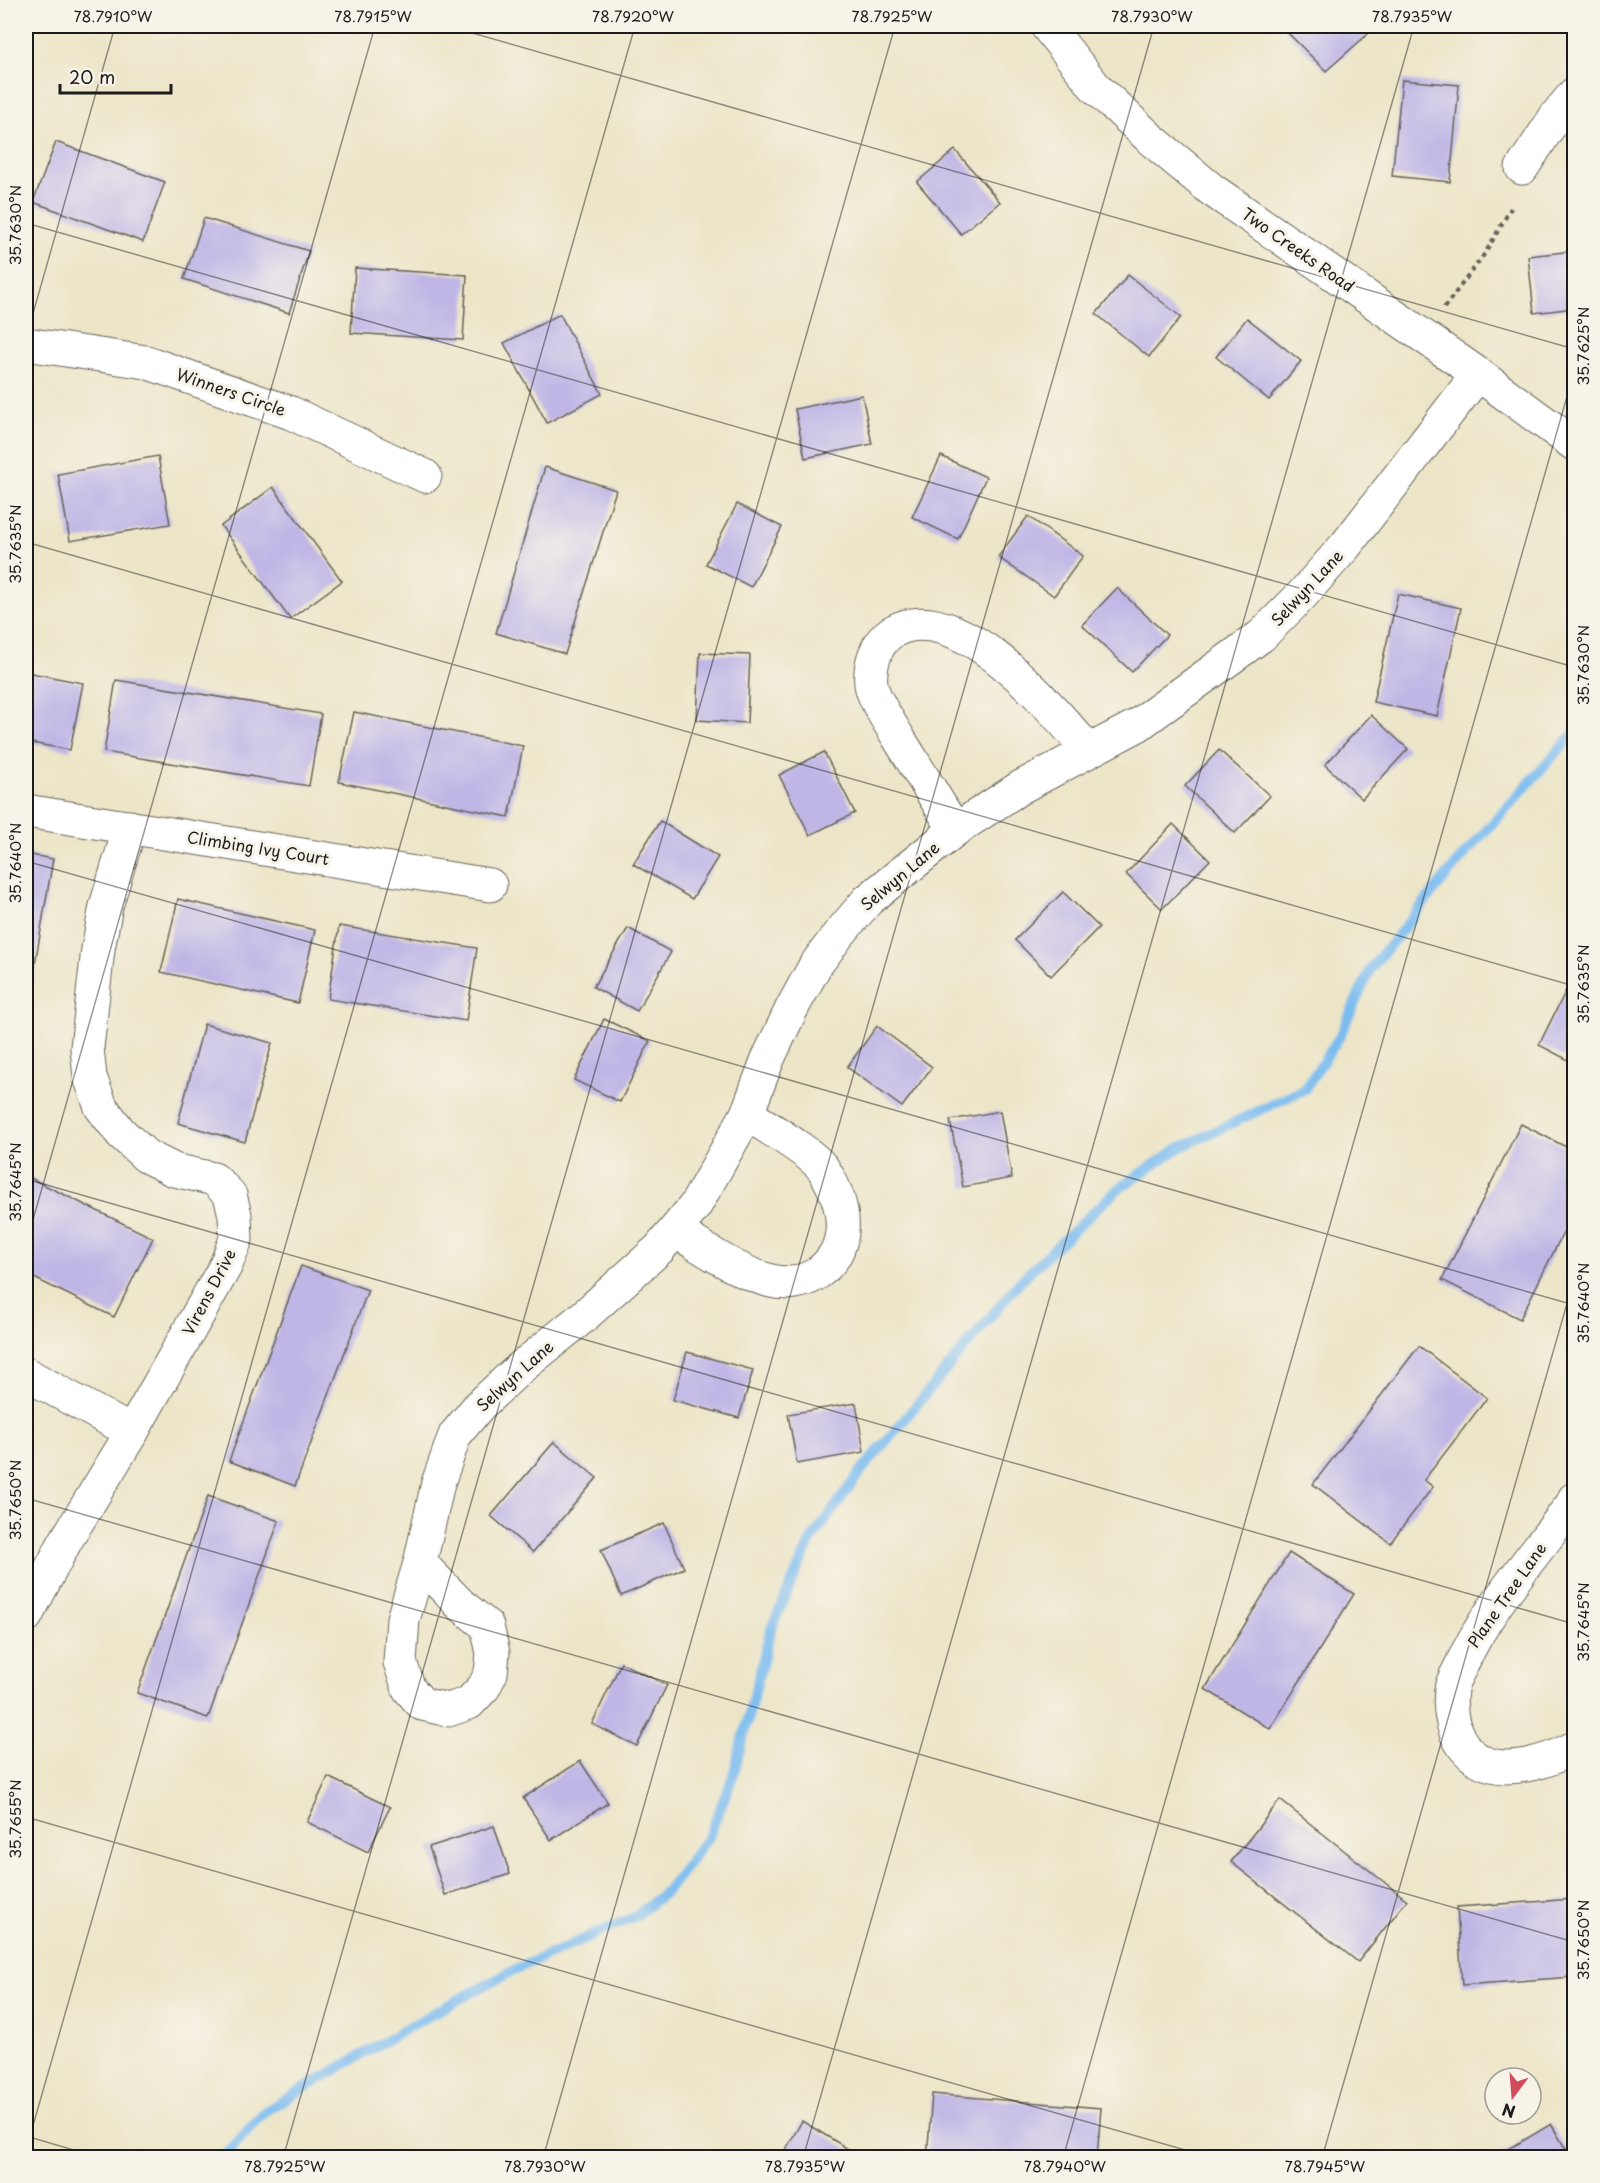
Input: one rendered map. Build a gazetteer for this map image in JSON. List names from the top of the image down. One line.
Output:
{"streets":{"street":["Two Creeks Road","Winners Circle","Selwyn Lane","Climbing Ivy Court","Virens Drive","Plane Tree Lane"]},"crossings":[["Two Creeks Road","Selwyn Lane"],["Climbing Ivy Court","Virens Drive"]],"scale_bar":"20 m","north":"bottom","coordinates":["78.7910°W","78.7915°W","78.7920°W","78.7925°W","78.7930°W","78.7935°W","35.7630°N","35.7625°N","35.7635°N","35.7640°N","35.7645°N","35.7650°N","35.7655°N","78.7940°W","78.7945°W"]}
